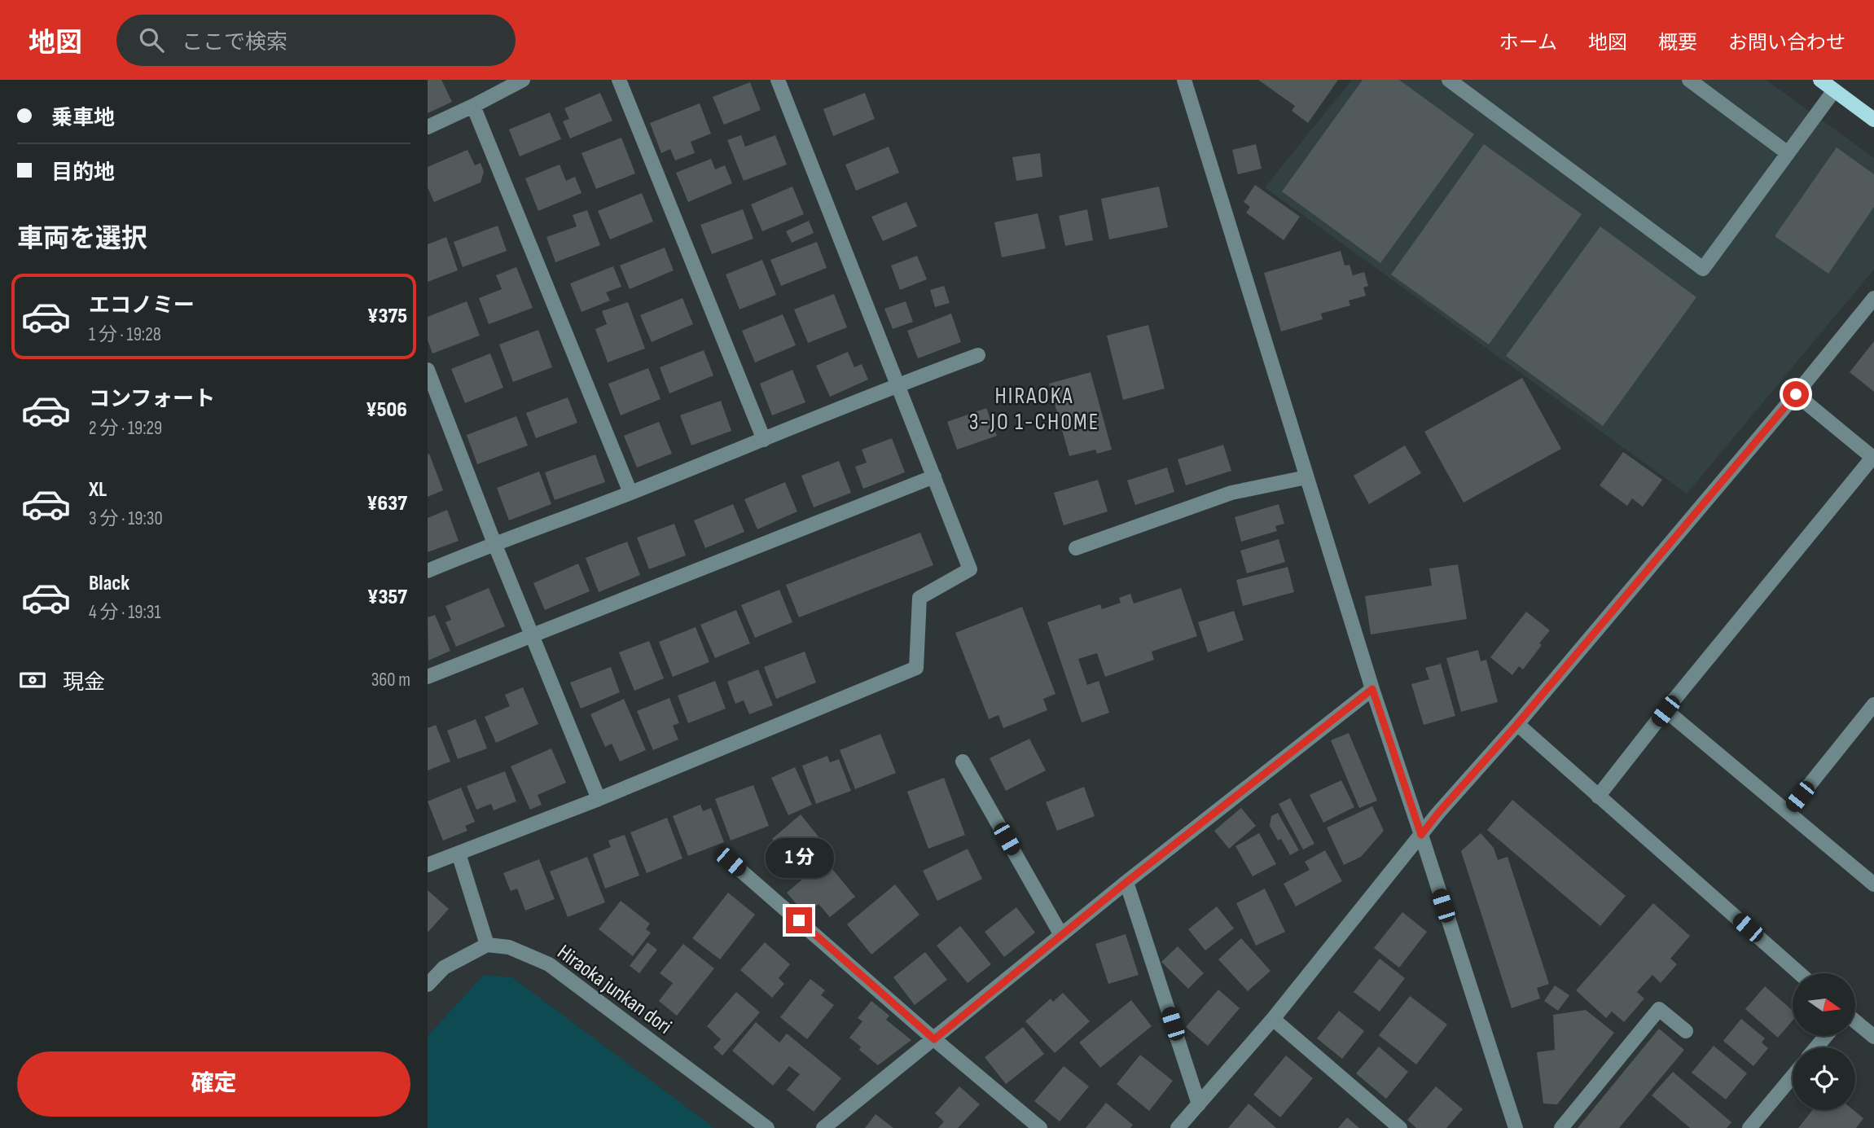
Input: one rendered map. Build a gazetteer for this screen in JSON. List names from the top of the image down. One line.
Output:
{"streets":{"street":["Hiraoka junkan dori"]},"districts":["HIRAOKA 3-JO 1-CHOME"],"north":"right","page":{"header":"地図","search":"ここで検索","nav":["ホーム","地図","概要","お問い合わせ"],"banner":["乗車地","目的地"],"heading":"車両を選択","list":[{"name":"エコノミー","note":"1 分 · 19:28","value":"¥375"},{"name":"コンフォート","note":"2 分 · 19:29","value":"¥506"},{"name":"XL","note":"3 分 · 19:30","value":"¥637"},{"name":"Black","note":"4 分 · 19:31","value":"¥357"}],"pay":["現金","360 m"],"bubble":"1 分","buttons":"確定"}}
